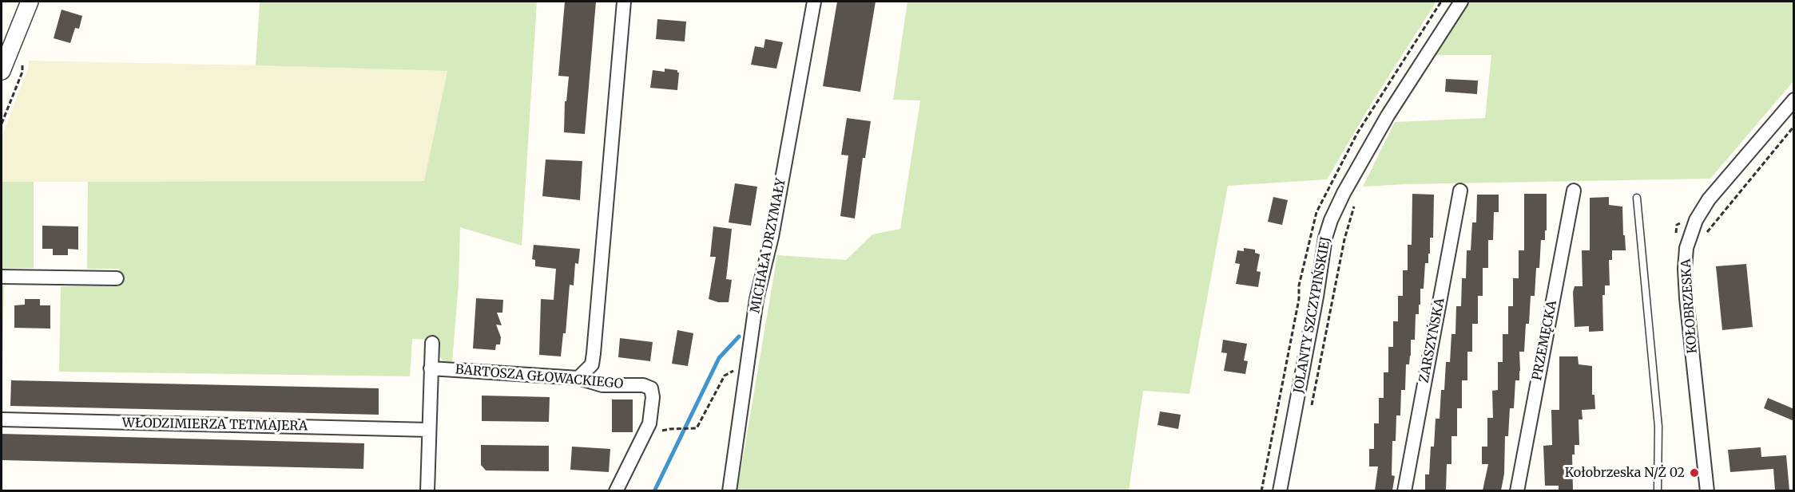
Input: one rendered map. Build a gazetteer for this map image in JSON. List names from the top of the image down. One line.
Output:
{"streets":{"street":["MICHAŁA DRZYMAŁY","KOŁOBRZESKA","JOLANTY SZCZYPIŃSKIEJ","ZARSZYŃSKA","PRZEMĘCKA","BARTOSZA GŁOWACKIEGO","WŁODZIMIERZA TETMAJERA"]},"places":["Kołobrzeska N/Ż 02"]}
